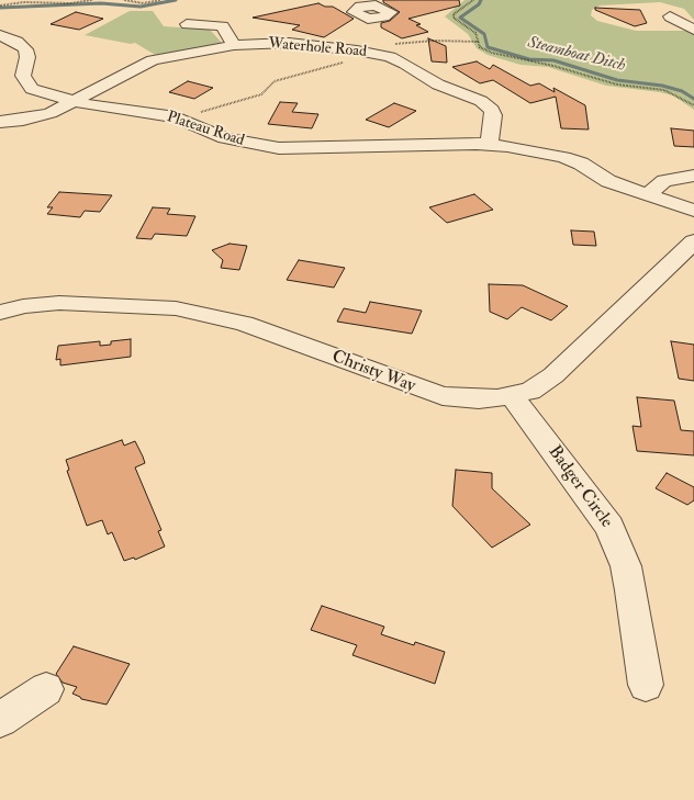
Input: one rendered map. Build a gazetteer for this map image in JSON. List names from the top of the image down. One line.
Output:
{"streets":{"street":["Waterhole Road","Plateau Road","Christy Way","Badger Circle"]},"crossings":[["Waterhole Road","Plateau Road"],["Christy Way","Badger Circle"]],"water":["Steamboat Ditch"]}
